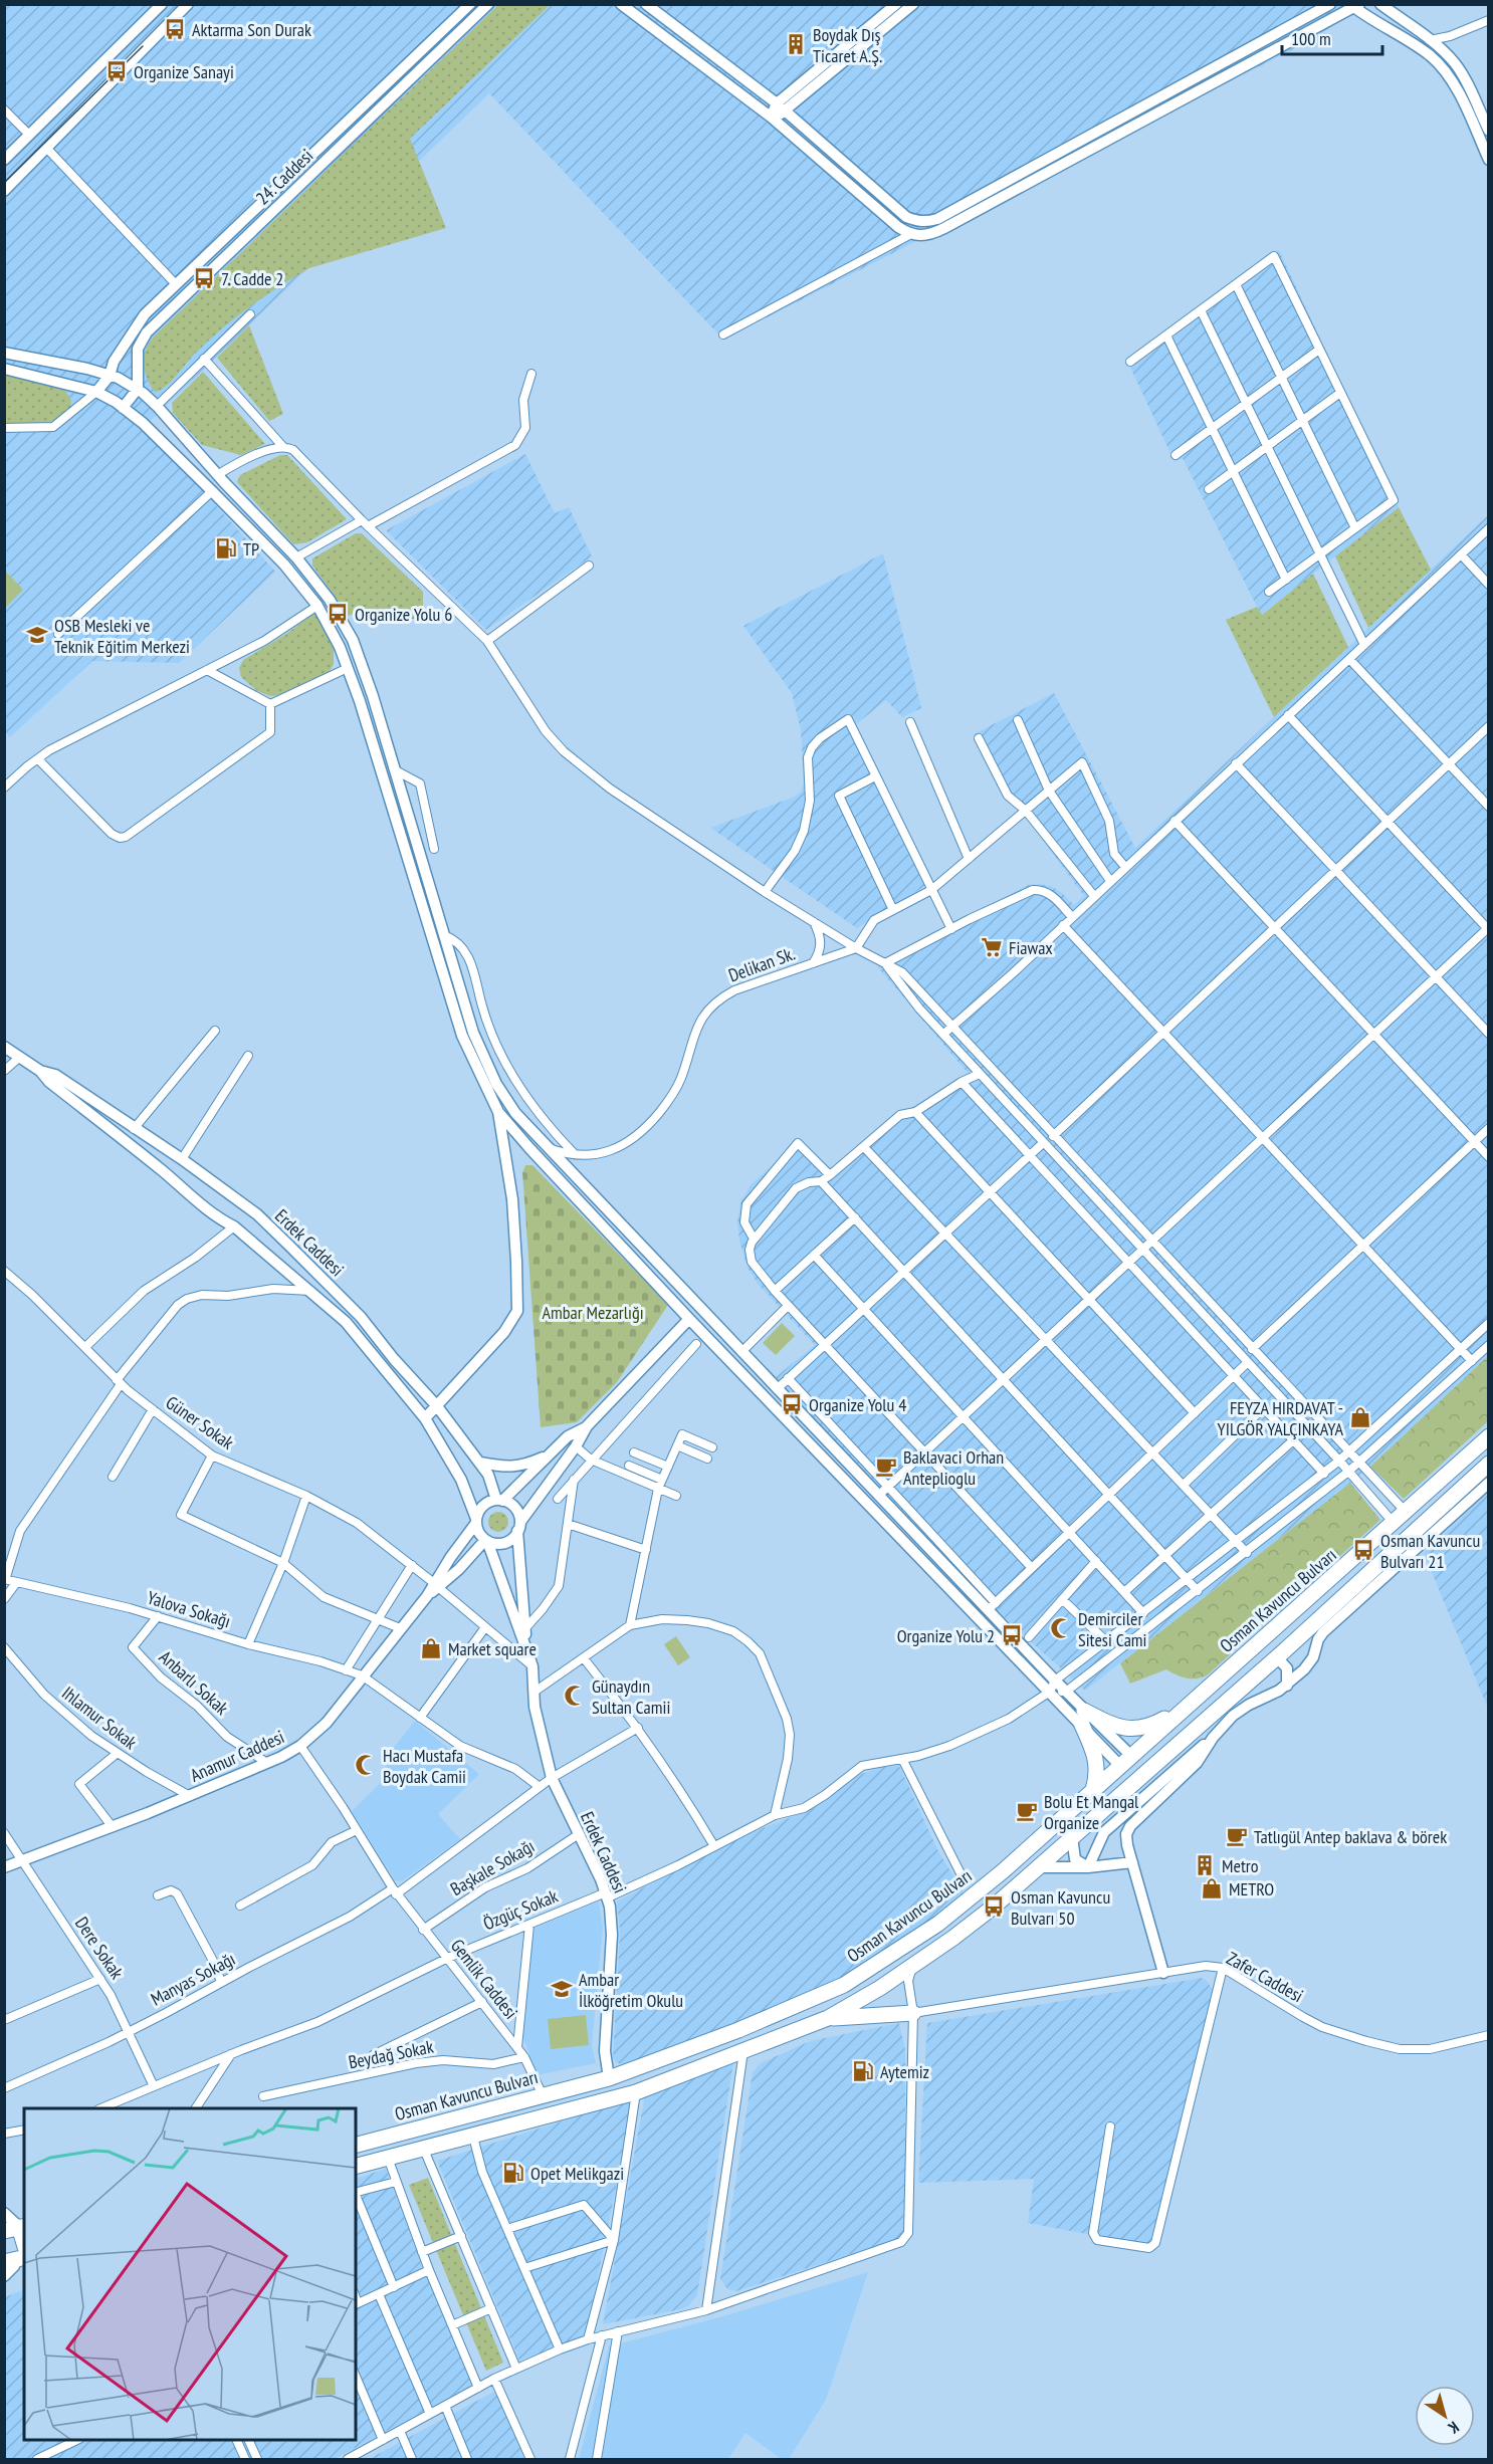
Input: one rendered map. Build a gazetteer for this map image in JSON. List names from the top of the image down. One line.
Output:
{"streets":{"highway":["Osman Kavuncu Bulvarı"],"street":["24. Caddesi","Delikan Sk.","Erdek Caddesi","Güner Sokak","Yalova Sokağı","Anbarlı Sokak","Ihlamur Sokak","Anamur Caddesi","Başkale Sokağı","Özgüç Sokak","Dere Sokak","Zafer Caddesi","Manyas Sokağı","Gemlik Caddesi","Beydağ Sokak"]},"crossings":[["Erdek Caddesi","Güner Sokak"],["Erdek Caddesi","Osman Kavuncu Bulvarı"],["Erdek Caddesi","Başkale Sokağı"],["Erdek Caddesi","Özgüç Sokak"],["Erdek Caddesi","Manyas Sokağı"],["Güner Sokak","Anamur Caddesi"],["Osman Kavuncu Bulvarı","Gemlik Caddesi"],["Yalova Sokağı","Anbarlı Sokak"],["Yalova Sokağı","Anamur Caddesi"],["Yalova Sokağı","Manyas Sokağı"],["Anbarlı Sokak","Anamur Caddesi"],["Ihlamur Sokak","Anamur Caddesi"],["Anamur Caddesi","Dere Sokak"],["Anamur Caddesi","Gemlik Caddesi"],["Başkale Sokağı","Gemlik Caddesi"],["Özgüç Sokak","Dere Sokak"],["Özgüç Sokak","Gemlik Caddesi"],["Dere Sokak","Manyas Sokağı"],["Manyas Sokağı","Gemlik Caddesi"],["Gemlik Caddesi","Beydağ Sokak"]],"parks":["Ambar Mezarlığı"],"places":{"bus stop":["Aktarma Son Durak","Organize Sanayi","7. Cadde 2","Organize Yolu 6","Organize Yolu 4","Osman Kavuncu Bulvarı 21","Organize Yolu 2","Osman Kavuncu Bulvarı 50"],"building":["Boydak Dış Ticaret A.Ş.","Metro"],"fuel station":["TP","Aytemiz","Opet Melikgazi"],"school or university":["OSB Mesleki ve Teknik Eğitim Merkezi","Ambar İlköğretim Okulu"],"supermarket":["Fiawax"],"shop":["FEYZA HIRDAVAT - YILGÖR YALÇINKAYA","Market square","METRO"],"cafe":["Baklavaci Orhan Anteplioglu","Bolu Et Mangal Organize","Tatlıgül Antep baklava & börek"],"mosque":["Demirciler Sitesi Cami","Günaydın Sultan Camii","Hacı Mustafa Boydak Camii"]},"scale_bar":"100 m","north":"bottom right"}
